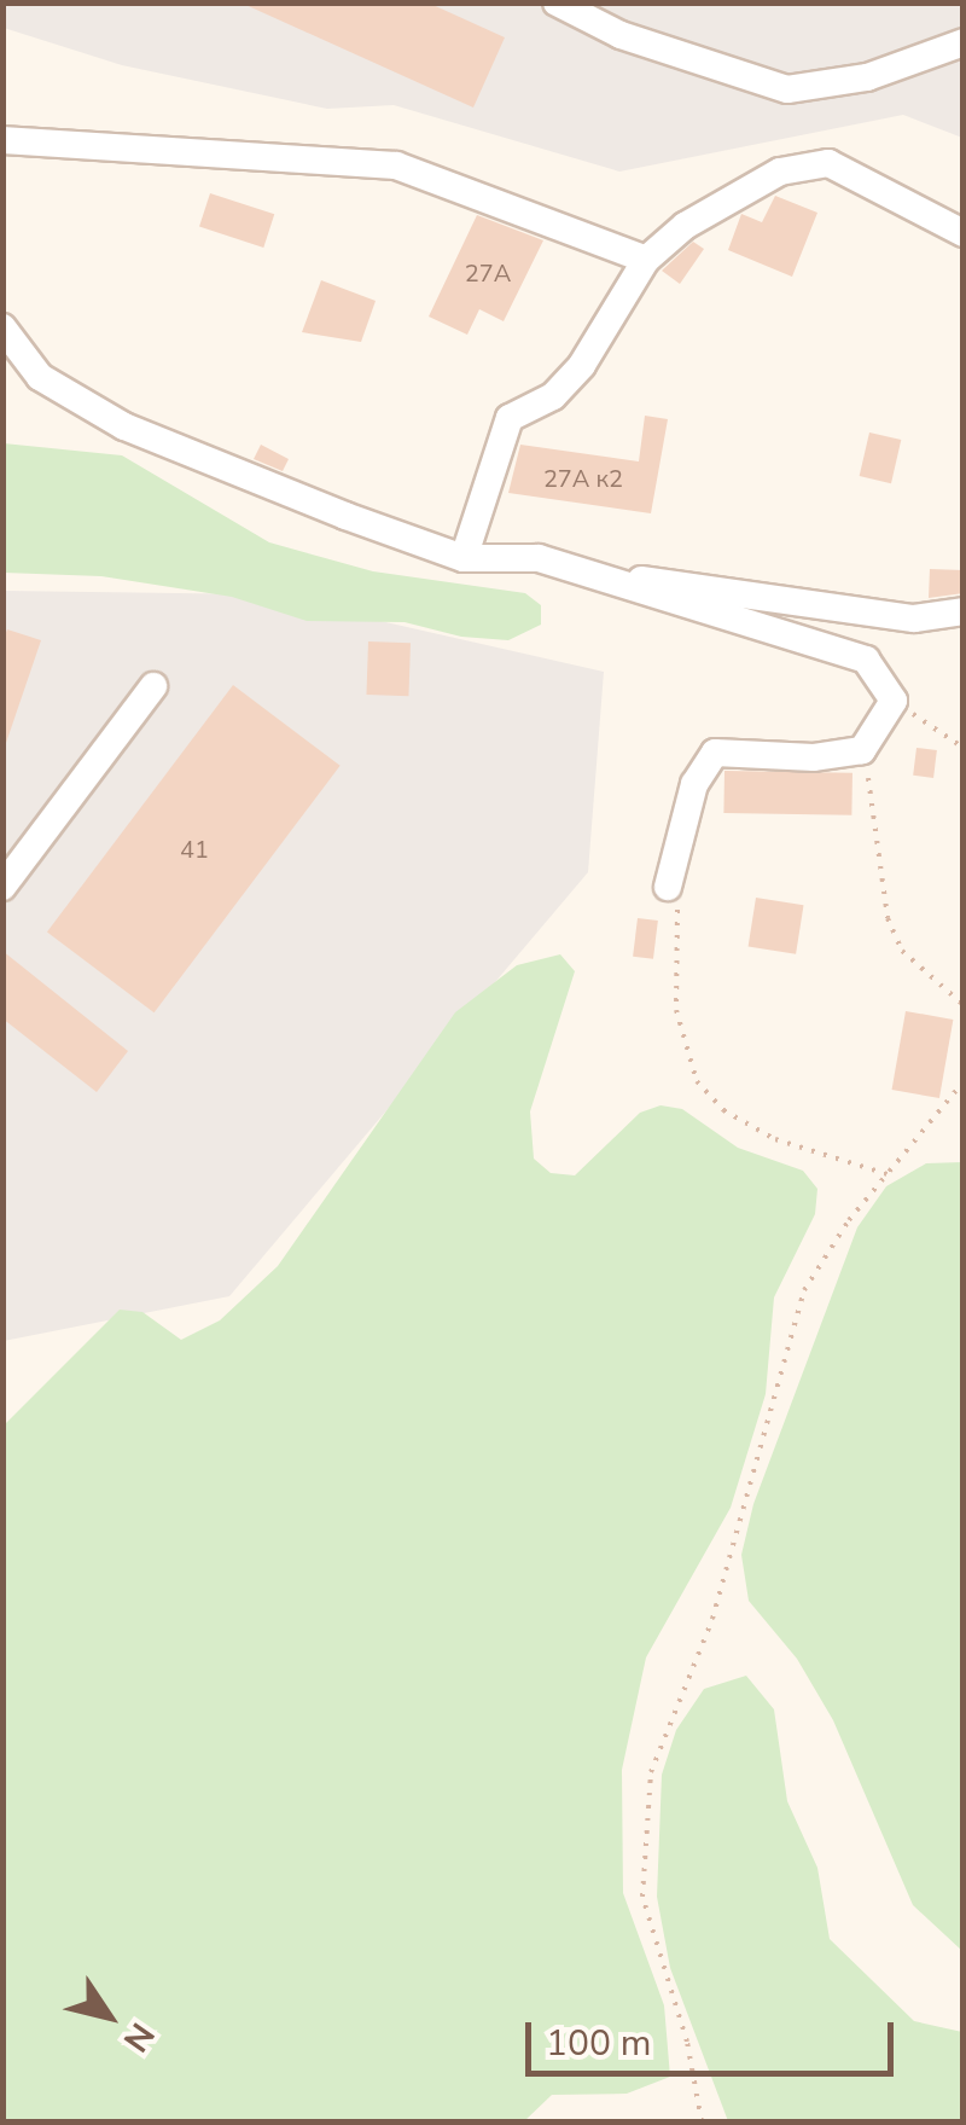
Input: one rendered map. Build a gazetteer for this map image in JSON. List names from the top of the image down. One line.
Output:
{"house_numbers":["27А","27А к2","41"],"scale_bar":"100 m","north":"bottom right"}
